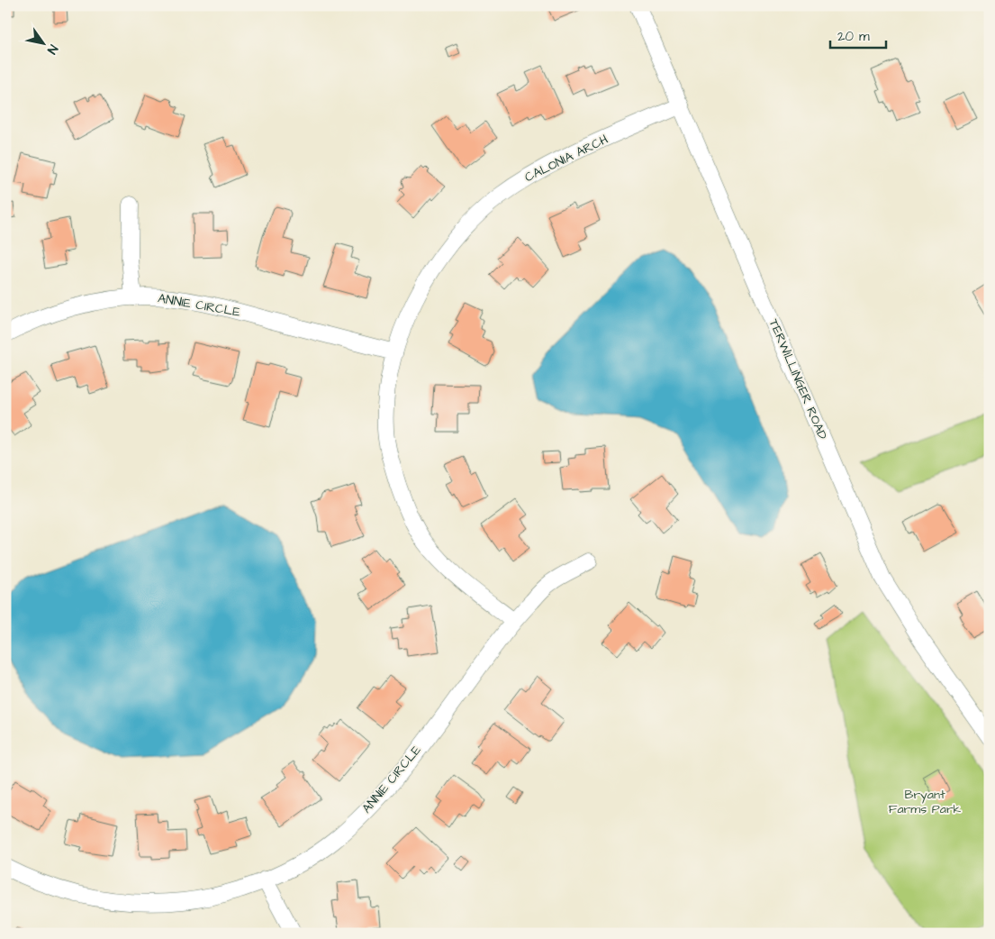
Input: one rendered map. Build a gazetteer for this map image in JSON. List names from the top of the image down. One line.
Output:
{"streets":{"street":["CALONIA ARCH","ANNIE CIRCLE","TERWILLINGER ROAD"]},"crossings":[["CALONIA ARCH","ANNIE CIRCLE"],["CALONIA ARCH","TERWILLINGER ROAD"]],"parks":["Bryant Farms Park"],"scale_bar":"20 m","north":"bottom right"}
